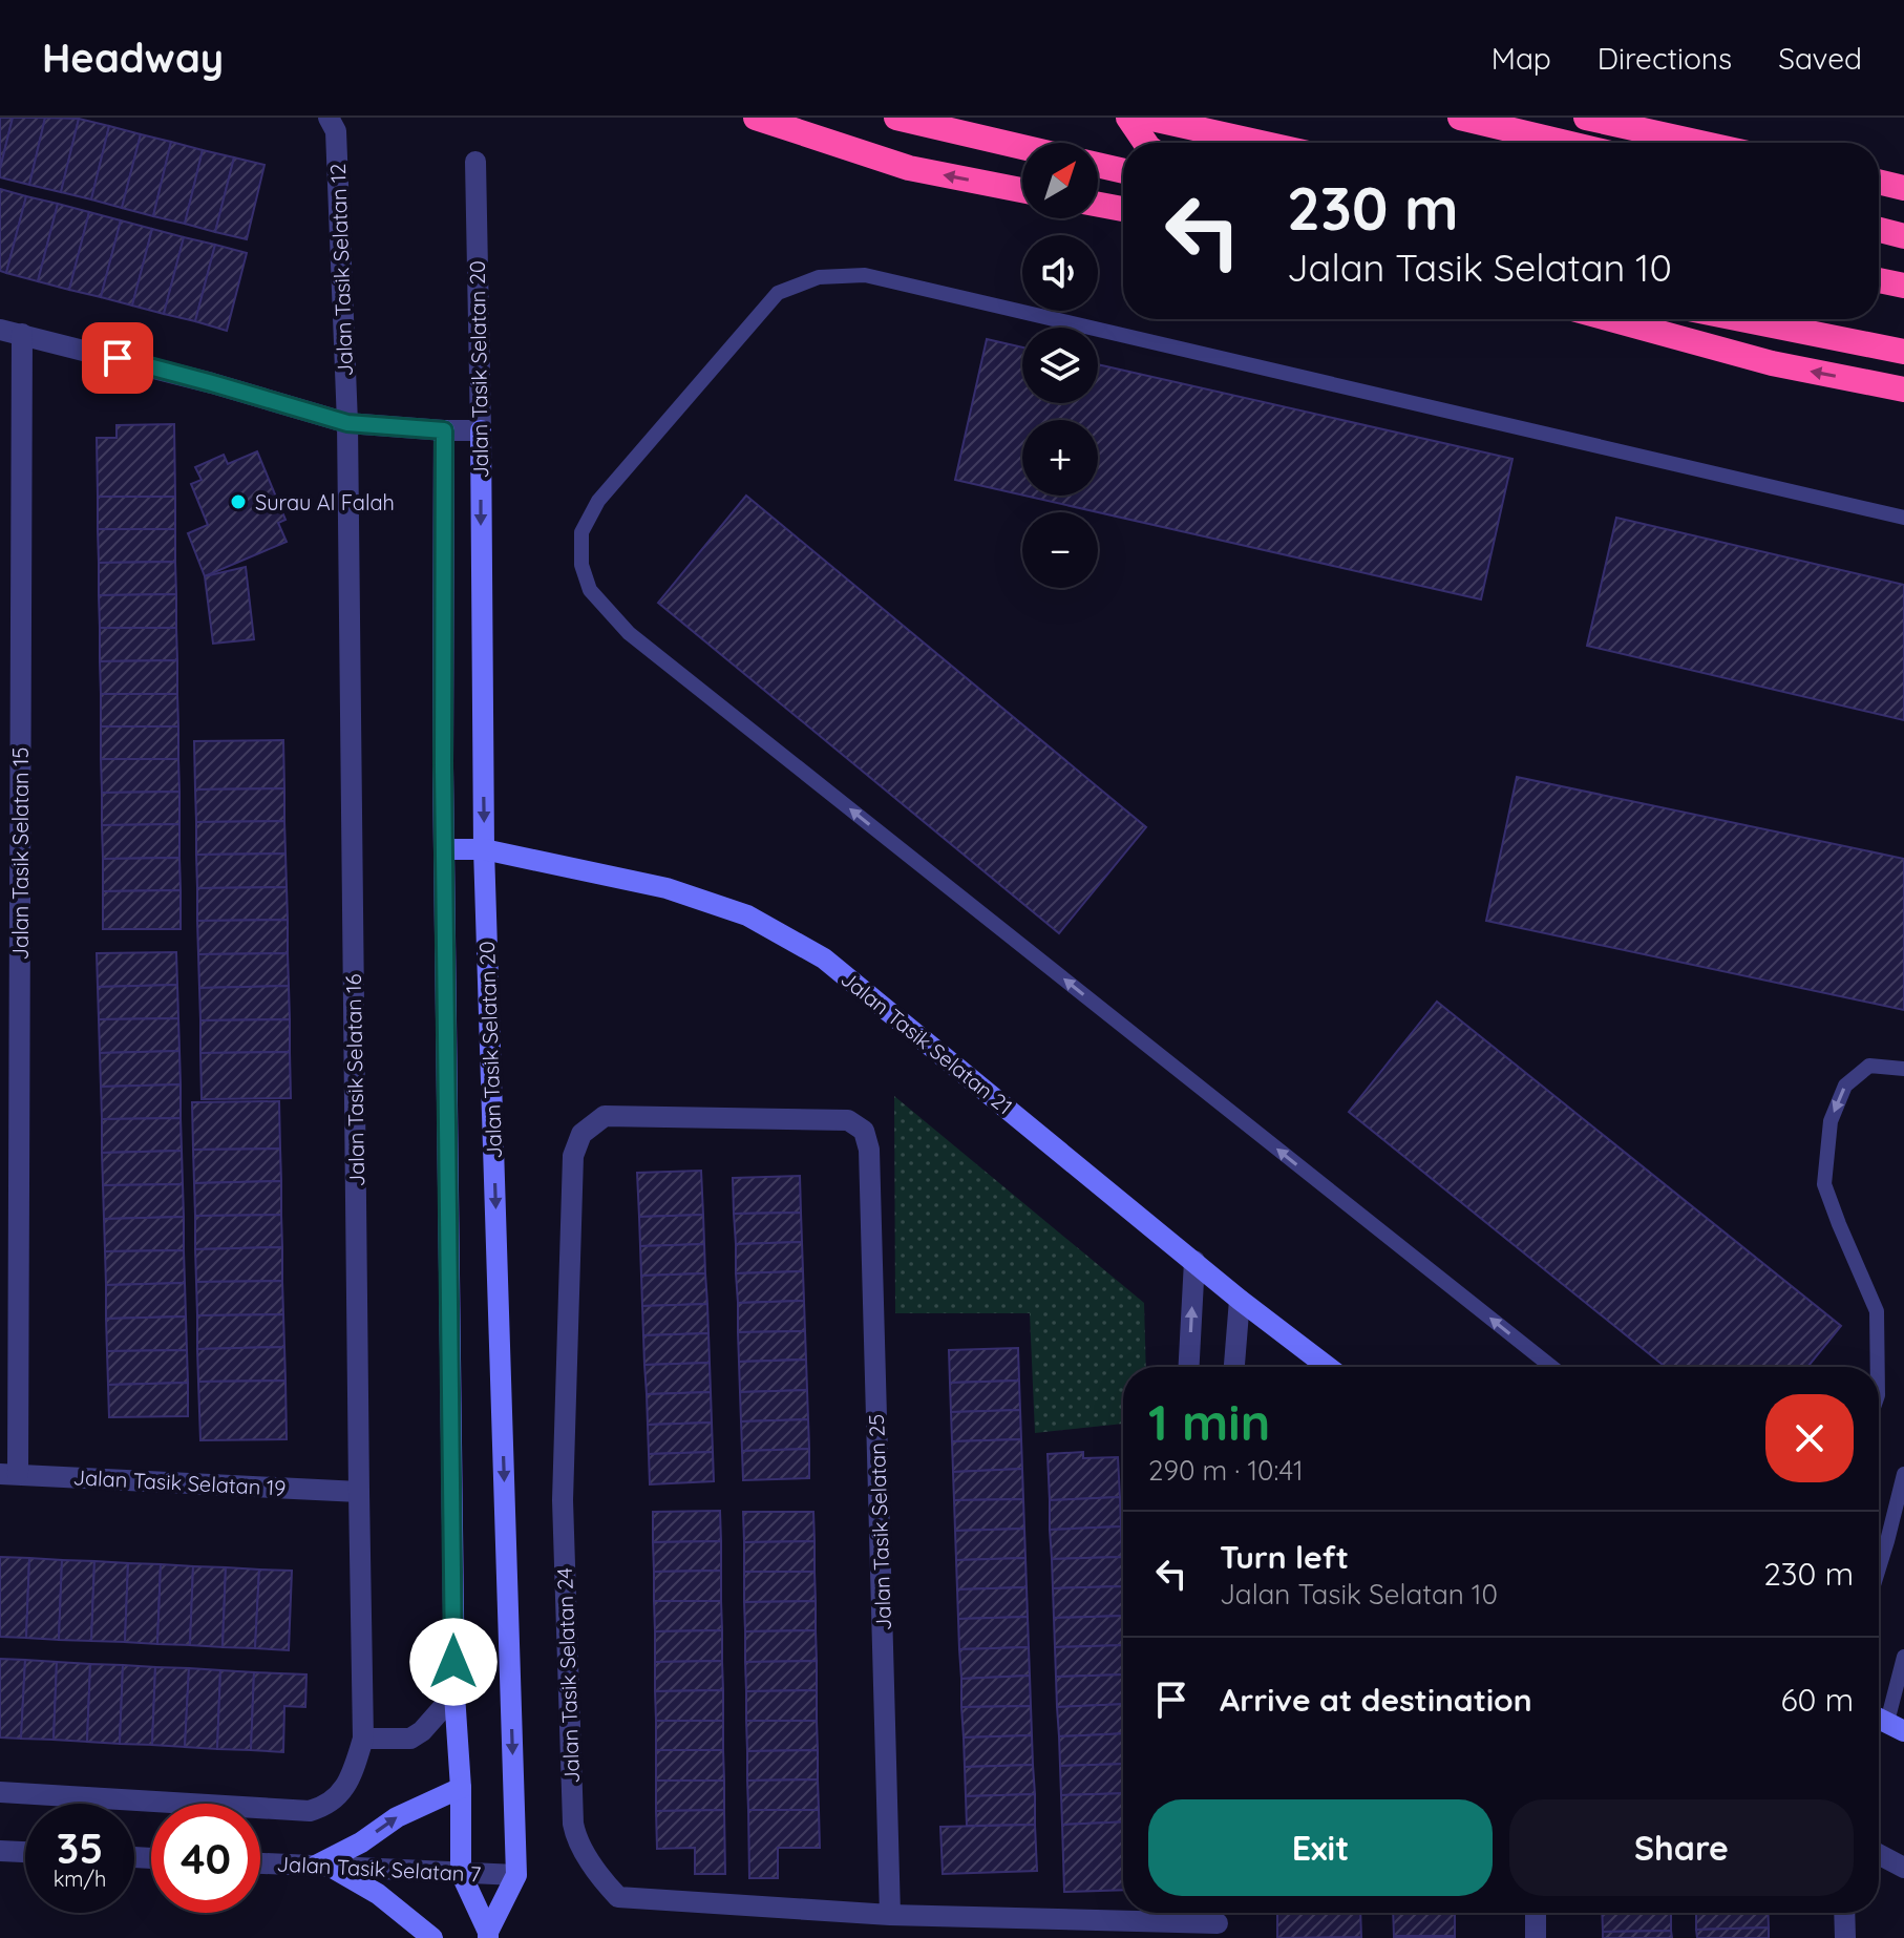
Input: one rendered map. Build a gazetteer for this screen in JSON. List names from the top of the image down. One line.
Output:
{"streets":{"street":["Jalan Tasik Selatan 12","Jalan Tasik Selatan 20","Jalan Tasik Selatan 15","Jalan Tasik Selatan 21","Jalan Tasik Selatan 16","Jalan Tasik Selatan 19","Jalan Tasik Selatan 25","Jalan Tasik Selatan 24","Jalan Tasik Selatan 7"]},"crossings":[["Jalan Tasik Selatan 12","Jalan Tasik Selatan 16"],["Jalan Tasik Selatan 20","Jalan Tasik Selatan 21"],["Jalan Tasik Selatan 20","Jalan Tasik Selatan 7"],["Jalan Tasik Selatan 15","Jalan Tasik Selatan 19"],["Jalan Tasik Selatan 16","Jalan Tasik Selatan 19"],["Jalan Tasik Selatan 25","Jalan Tasik Selatan 24"]],"places":["Surau Al Falah"],"north":"top right","page":{"header":"Headway","nav":["Map","Directions","Saved"],"map_buttons":["+","−"],"turn":["230 m","Jalan Tasik Selatan 10"],"heading":["1 min","290 m · 10:41"],"list":[{"name":"Turn left","note":"Jalan Tasik Selatan 10","value":"230 m"},{"name":"Arrive at destination","value":"60 m"}],"buttons":["Exit","Share"],"speed":"35 km/h","limit":"40"}}
